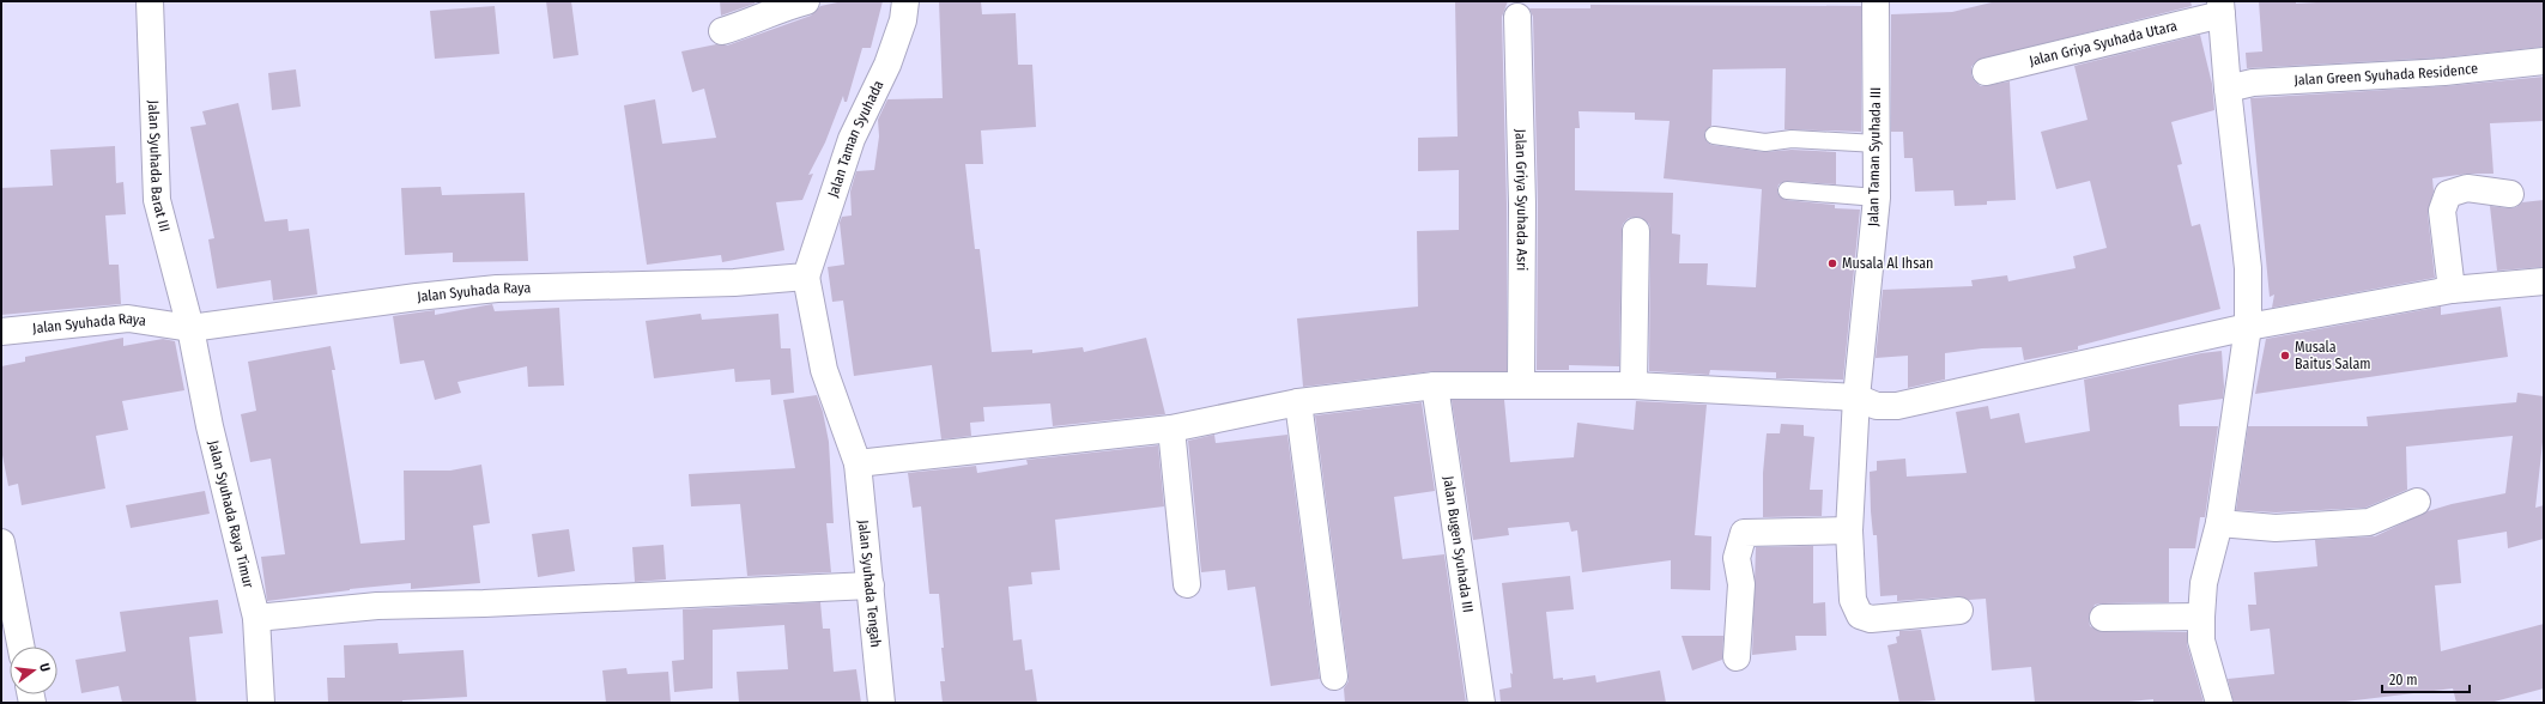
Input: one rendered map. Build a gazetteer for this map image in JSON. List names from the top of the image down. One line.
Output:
{"streets":{"street":["Jalan Griya Syuhada Utara","Jalan Green Syuhada Residence","Jalan Taman Syuhada","Jalan Taman Syuhada III","Jalan Syuhada Barat III","Jalan Griya Syuhada Asri","Jalan Syuhada Raya","Jalan Syuhada Raya Timur","Jalan Bugen Syuhada III","Jalan Syuhada Tengah"]},"crossings":[["Jalan Taman Syuhada","Jalan Syuhada Raya"],["Jalan Taman Syuhada","Jalan Syuhada Tengah"],["Jalan Syuhada Barat III","Jalan Syuhada Raya"],["Jalan Syuhada Barat III","Jalan Syuhada Raya Timur"],["Jalan Syuhada Raya","Jalan Syuhada Raya Timur"],["Jalan Syuhada Raya","Jalan Syuhada Tengah"]],"places":["Musala Al Ihsan","Musala Baitus Salam"],"scale_bar":"20 m","north":"right"}
